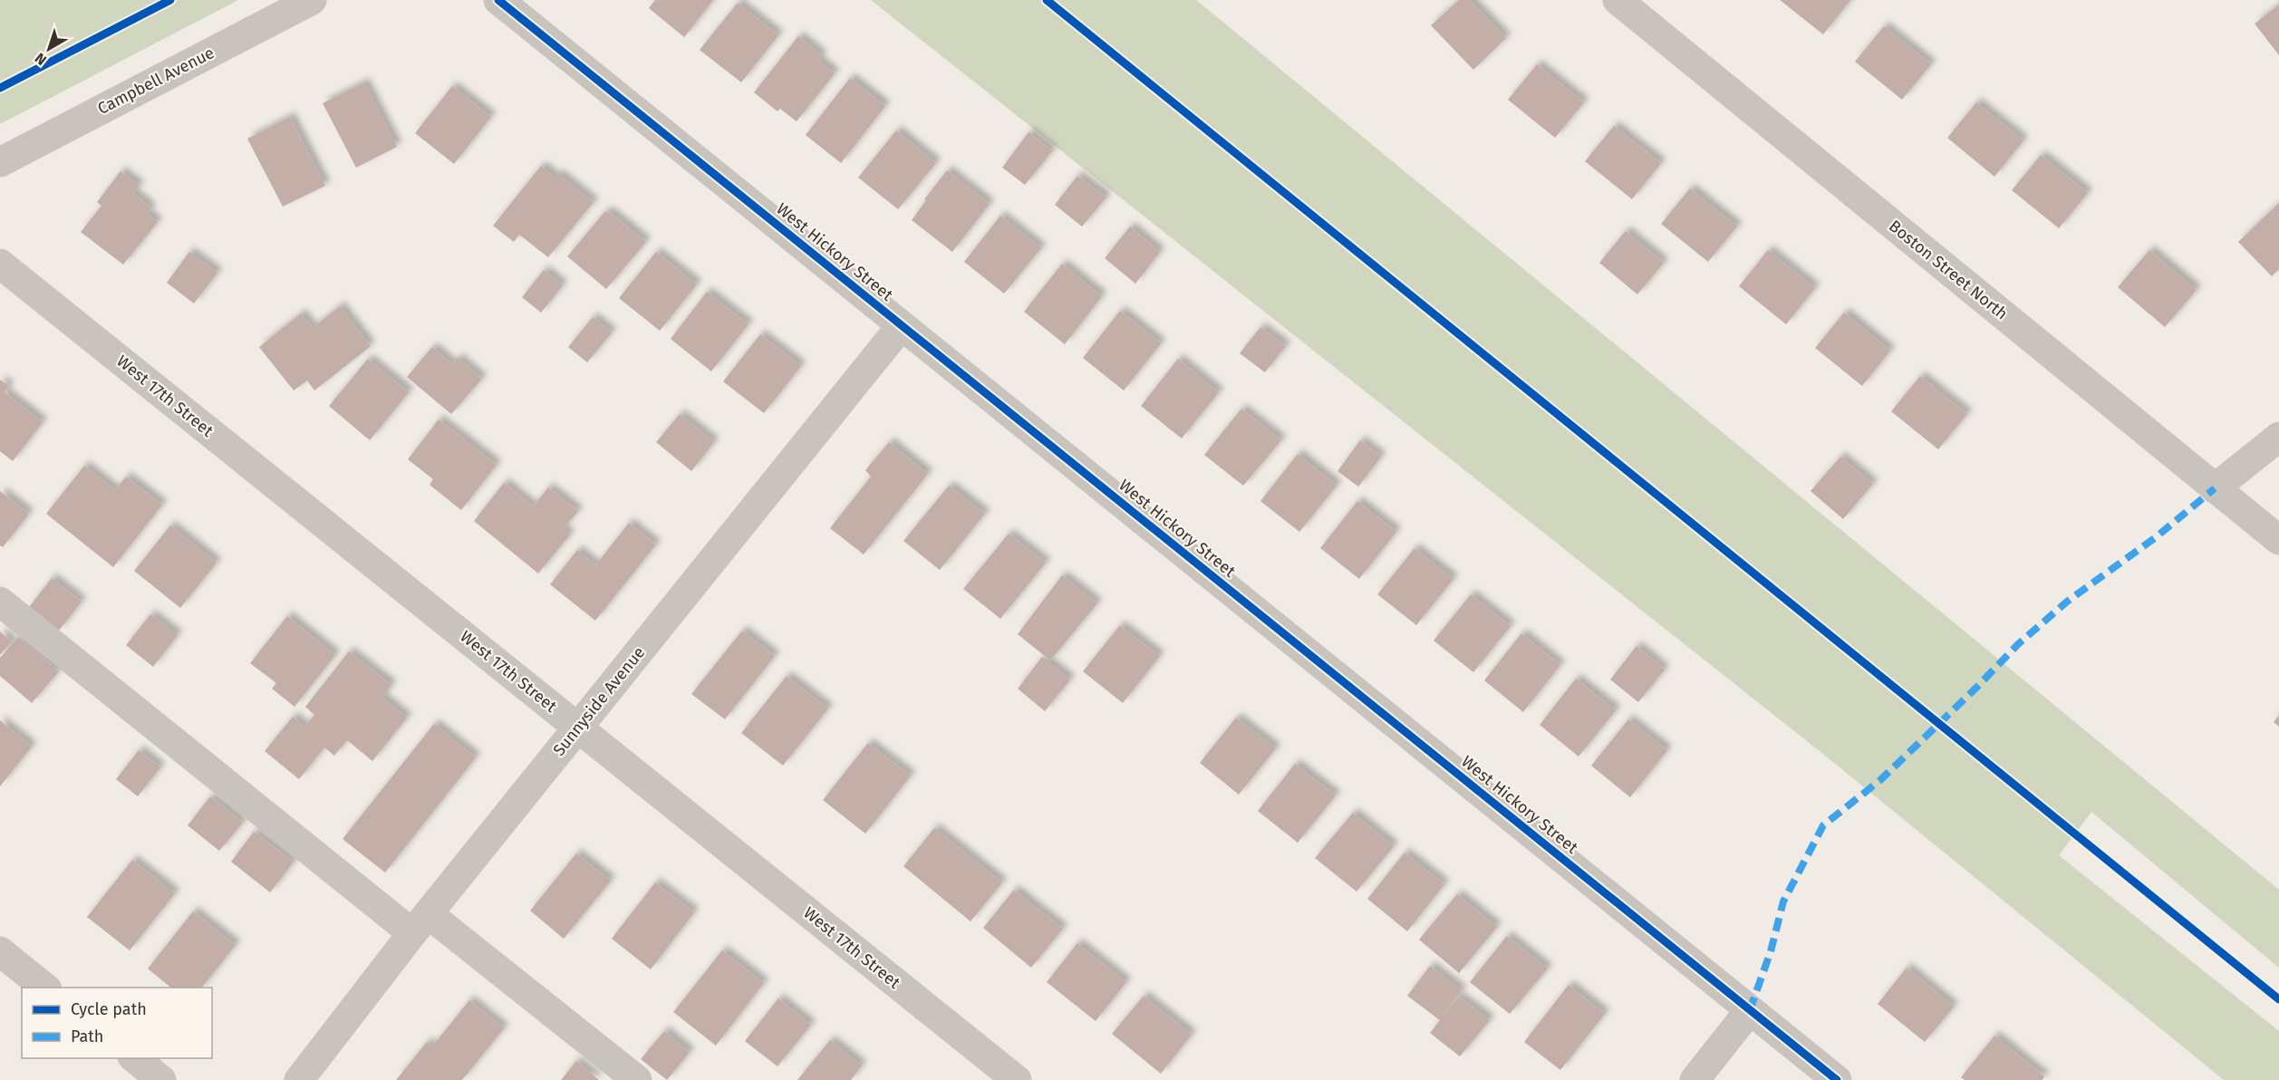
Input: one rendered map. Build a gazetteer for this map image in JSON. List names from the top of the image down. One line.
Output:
{"streets":{"street":["Campbell Avenue","West Hickory Street","Boston Street North","West 17th Street","Sunnyside Avenue"]},"crossings":[["West Hickory Street","Sunnyside Avenue"],["West 17th Street","Sunnyside Avenue"]],"legend":["Cycle path","Path"],"north":"bottom left"}
